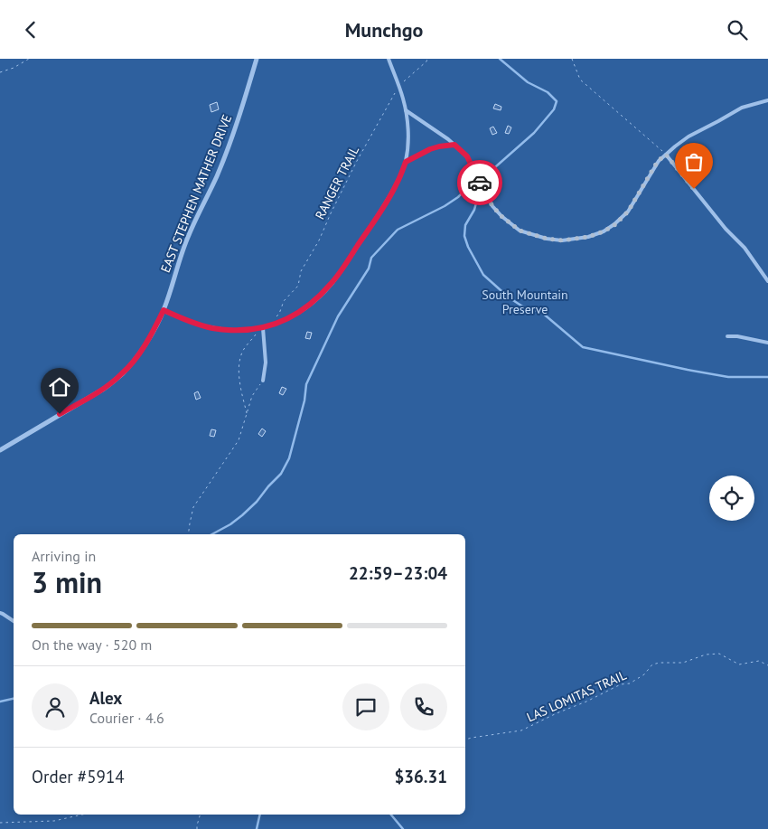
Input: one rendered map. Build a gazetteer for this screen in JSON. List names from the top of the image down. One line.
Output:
{"streets":{"street":["EAST STEPHEN MATHER DRIVE"],"path":["RANGER TRAIL","LAS LOMITAS TRAIL"]},"parks":["South Mountain Preserve"],"page":{"header":"Munchgo","heading":["3 min","Arriving in","22:59–23:04"],"panel":["Alex","Courier · 4.6","Order #5914","$36.31"],"bar":"On the way · 520 m"}}
